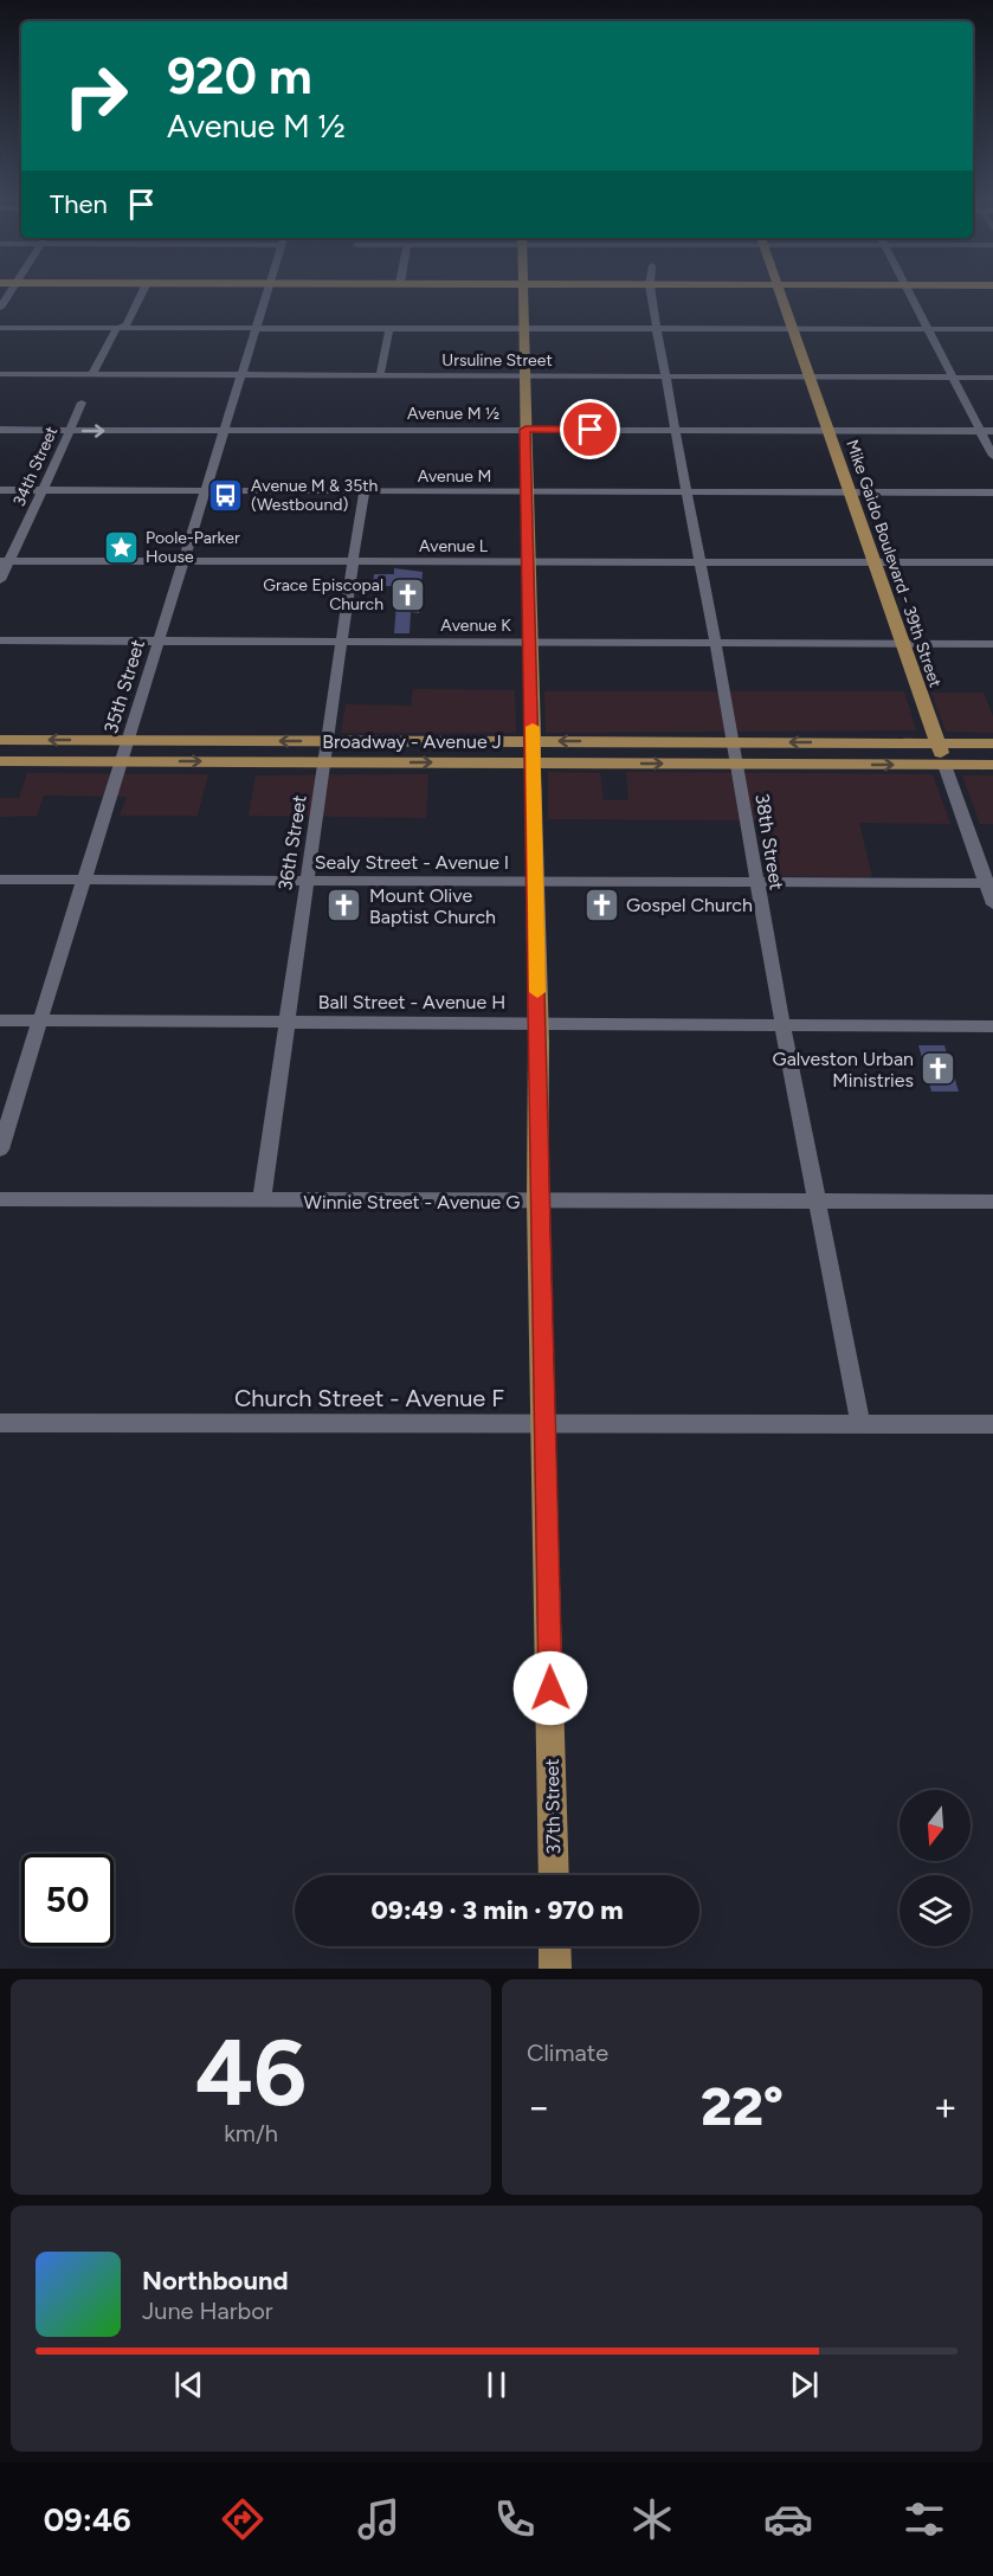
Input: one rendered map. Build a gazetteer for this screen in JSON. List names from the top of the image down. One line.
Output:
{"streets":{"main road":["Mike Gaido Boulevard - 39th Street","Broadway - Avenue J","37th Street"],"street":["Ursuline Street","Avenue M ½","34th Street","Avenue M","Avenue L","Avenue K","35th Street","38th Street","36th Street","Sealy Street - Avenue I","Ball Street - Avenue H","Winnie Street - Avenue G","Church Street - Avenue F"]},"crossings":[["Ursuline Street","Mike Gaido Boulevard - 39th Street"],["Ursuline Street","35th Street"],["Ursuline Street","38th Street"],["Ursuline Street","37th Street"],["Avenue M ½","34th Street"],["Avenue M ½","Mike Gaido Boulevard - 39th Street"],["Avenue M ½","35th Street"],["Avenue M ½","38th Street"],["Avenue M ½","37th Street"],["34th Street","Avenue M"],["34th Street","Avenue L"],["Avenue M","Mike Gaido Boulevard - 39th Street"],["Avenue M","35th Street"],["Avenue M","38th Street"],["Avenue M","36th Street"],["Avenue M","37th Street"],["Avenue L","Mike Gaido Boulevard - 39th Street"],["Avenue L","35th Street"],["Avenue L","38th Street"],["Avenue L","36th Street"],["Avenue L","37th Street"],["Mike Gaido Boulevard - 39th Street","Avenue K"],["Mike Gaido Boulevard - 39th Street","Broadway - Avenue J"],["Mike Gaido Boulevard - 39th Street","Sealy Street - Avenue I"],["Avenue K","35th Street"],["Avenue K","38th Street"],["Avenue K","36th Street"],["Avenue K","37th Street"],["35th Street","Broadway - Avenue J"],["35th Street","Sealy Street - Avenue I"],["35th Street","Ball Street - Avenue H"],["Broadway - Avenue J","38th Street"],["Broadway - Avenue J","36th Street"],["Broadway - Avenue J","37th Street"],["38th Street","Sealy Street - Avenue I"],["38th Street","Ball Street - Avenue H"],["38th Street","Winnie Street - Avenue G"],["38th Street","Church Street - Avenue F"],["36th Street","Sealy Street - Avenue I"],["36th Street","Ball Street - Avenue H"],["36th Street","Winnie Street - Avenue G"],["Sealy Street - Avenue I","37th Street"],["Ball Street - Avenue H","37th Street"],["Winnie Street - Avenue G","37th Street"],["Church Street - Avenue F","37th Street"]],"places":{"bus stop":["Avenue M & 35th (Westbound)"],"place":["Poole-Parker House"],"church":["Grace Episcopal Church","Gospel Church","Mount Olive Baptist Church","Galveston Urban Ministries"]},"north":"bottom","page":{"turn":["920 m","Avenue M ½"],"then":"Then","limit":"50","trip":"09:49 · 3 min · 970 m","tile":[["46","km/h"],"Climate"],"heat":["−","22°","+"],"song":["Northbound","June Harbor"],"tabs":"09:46"}}
